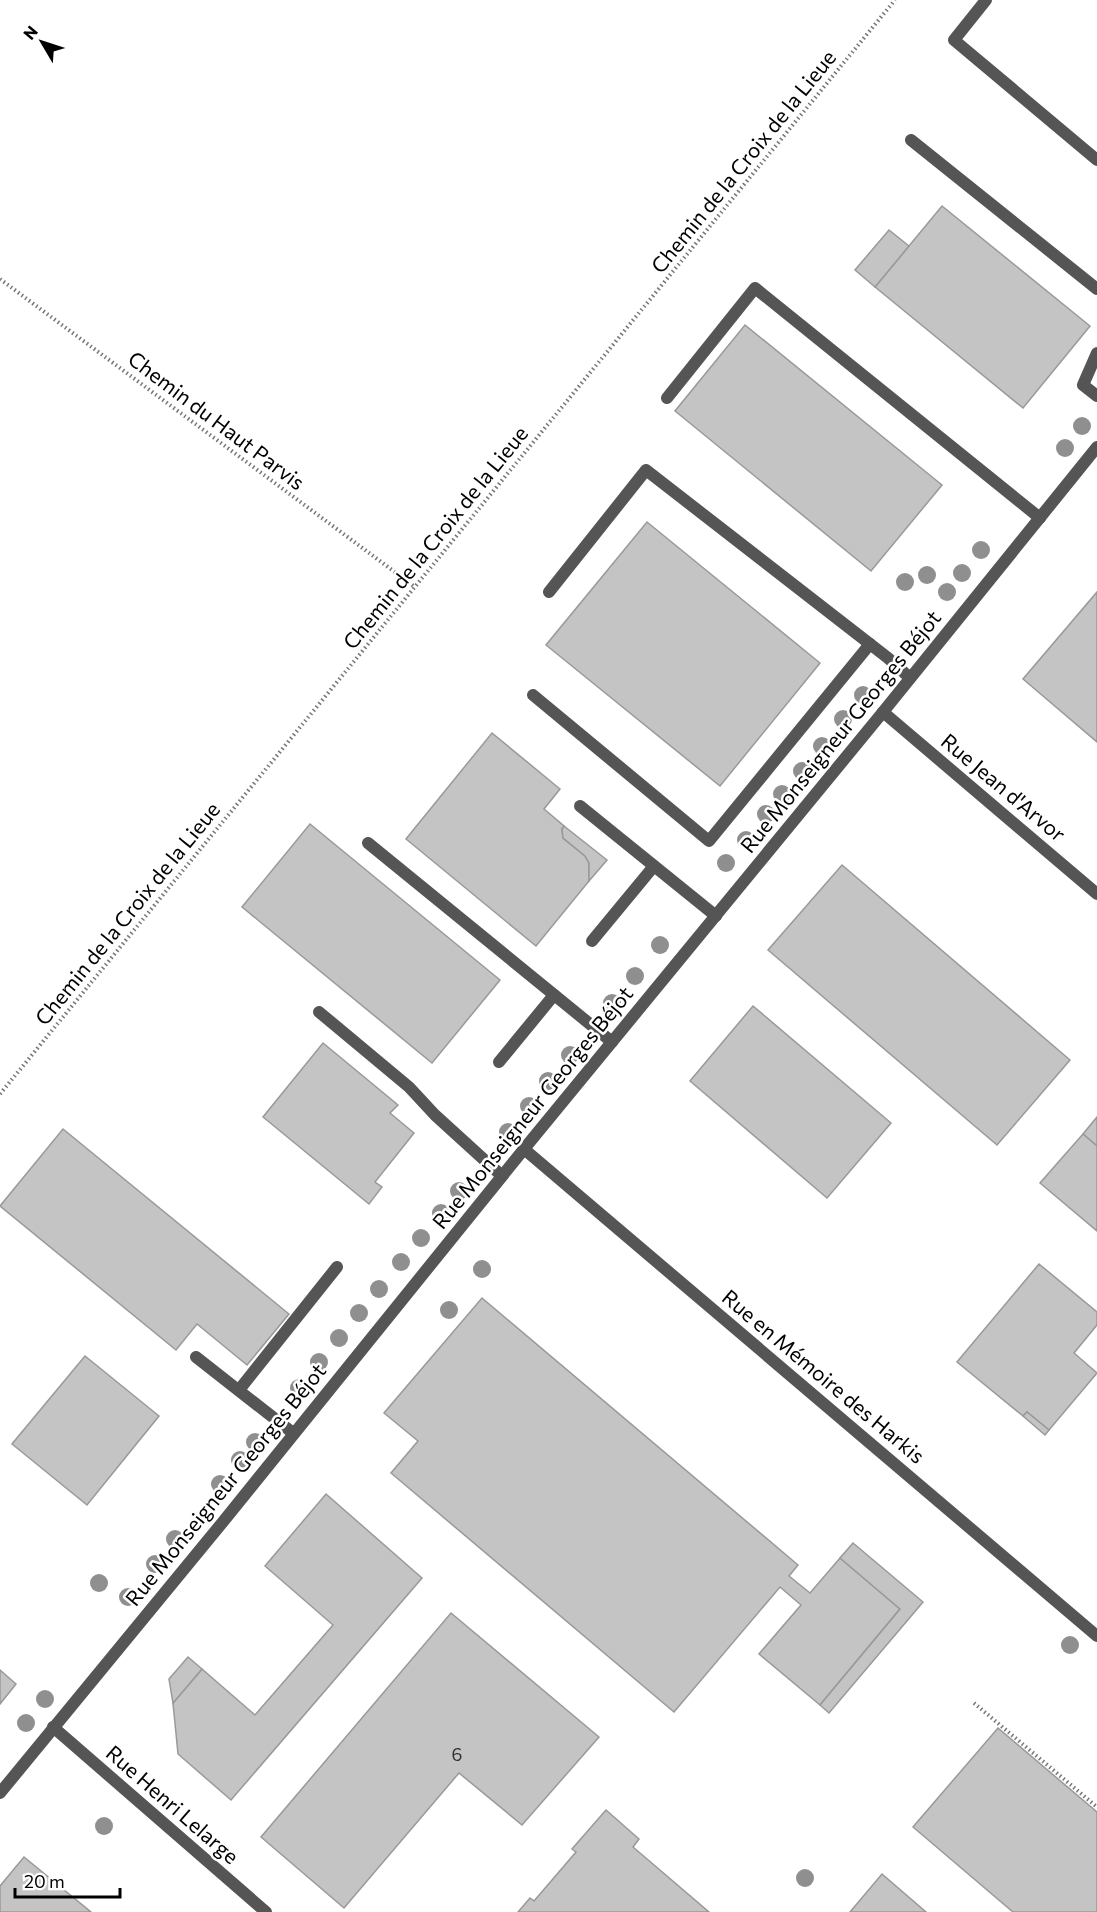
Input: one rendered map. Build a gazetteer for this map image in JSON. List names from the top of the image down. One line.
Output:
{"streets":{"street":["Rue Monseigneur Georges Béjot","Rue Jean d'Arvor","Rue en Mémoire des Harkis","Rue Henri Lelarge"],"path":["Chemin de la Croix de la Lieue","Chemin du Haut Parvis"]},"crossings":[["Chemin de la Croix de la Lieue","Chemin du Haut Parvis"],["Rue Monseigneur Georges Béjot","Rue Jean d'Arvor"],["Rue Monseigneur Georges Béjot","Rue en Mémoire des Harkis"],["Rue Monseigneur Georges Béjot","Rue Henri Lelarge"]],"house_numbers":["6"],"scale_bar":"20 m","north":"top left"}
